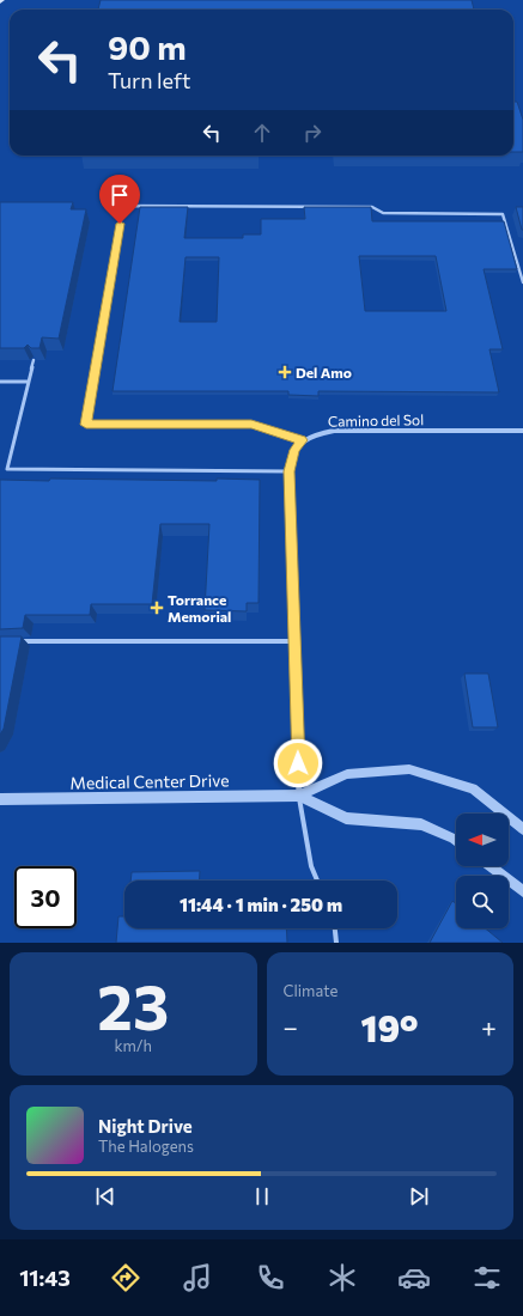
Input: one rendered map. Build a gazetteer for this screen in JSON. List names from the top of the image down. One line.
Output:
{"streets":{"street":["Camino del Sol","Medical Center Drive"]},"places":{"health":["Del Amo","Torrance Memorial"]},"north":"left","page":{"turn":["90 m","Turn left"],"limit":"30","trip":"11:44 · 1 min · 250 m","tile":[["23","km/h"],"Climate"],"heat":["−","19°","+"],"song":["Night Drive","The Halogens"],"tabs":"11:43"}}
